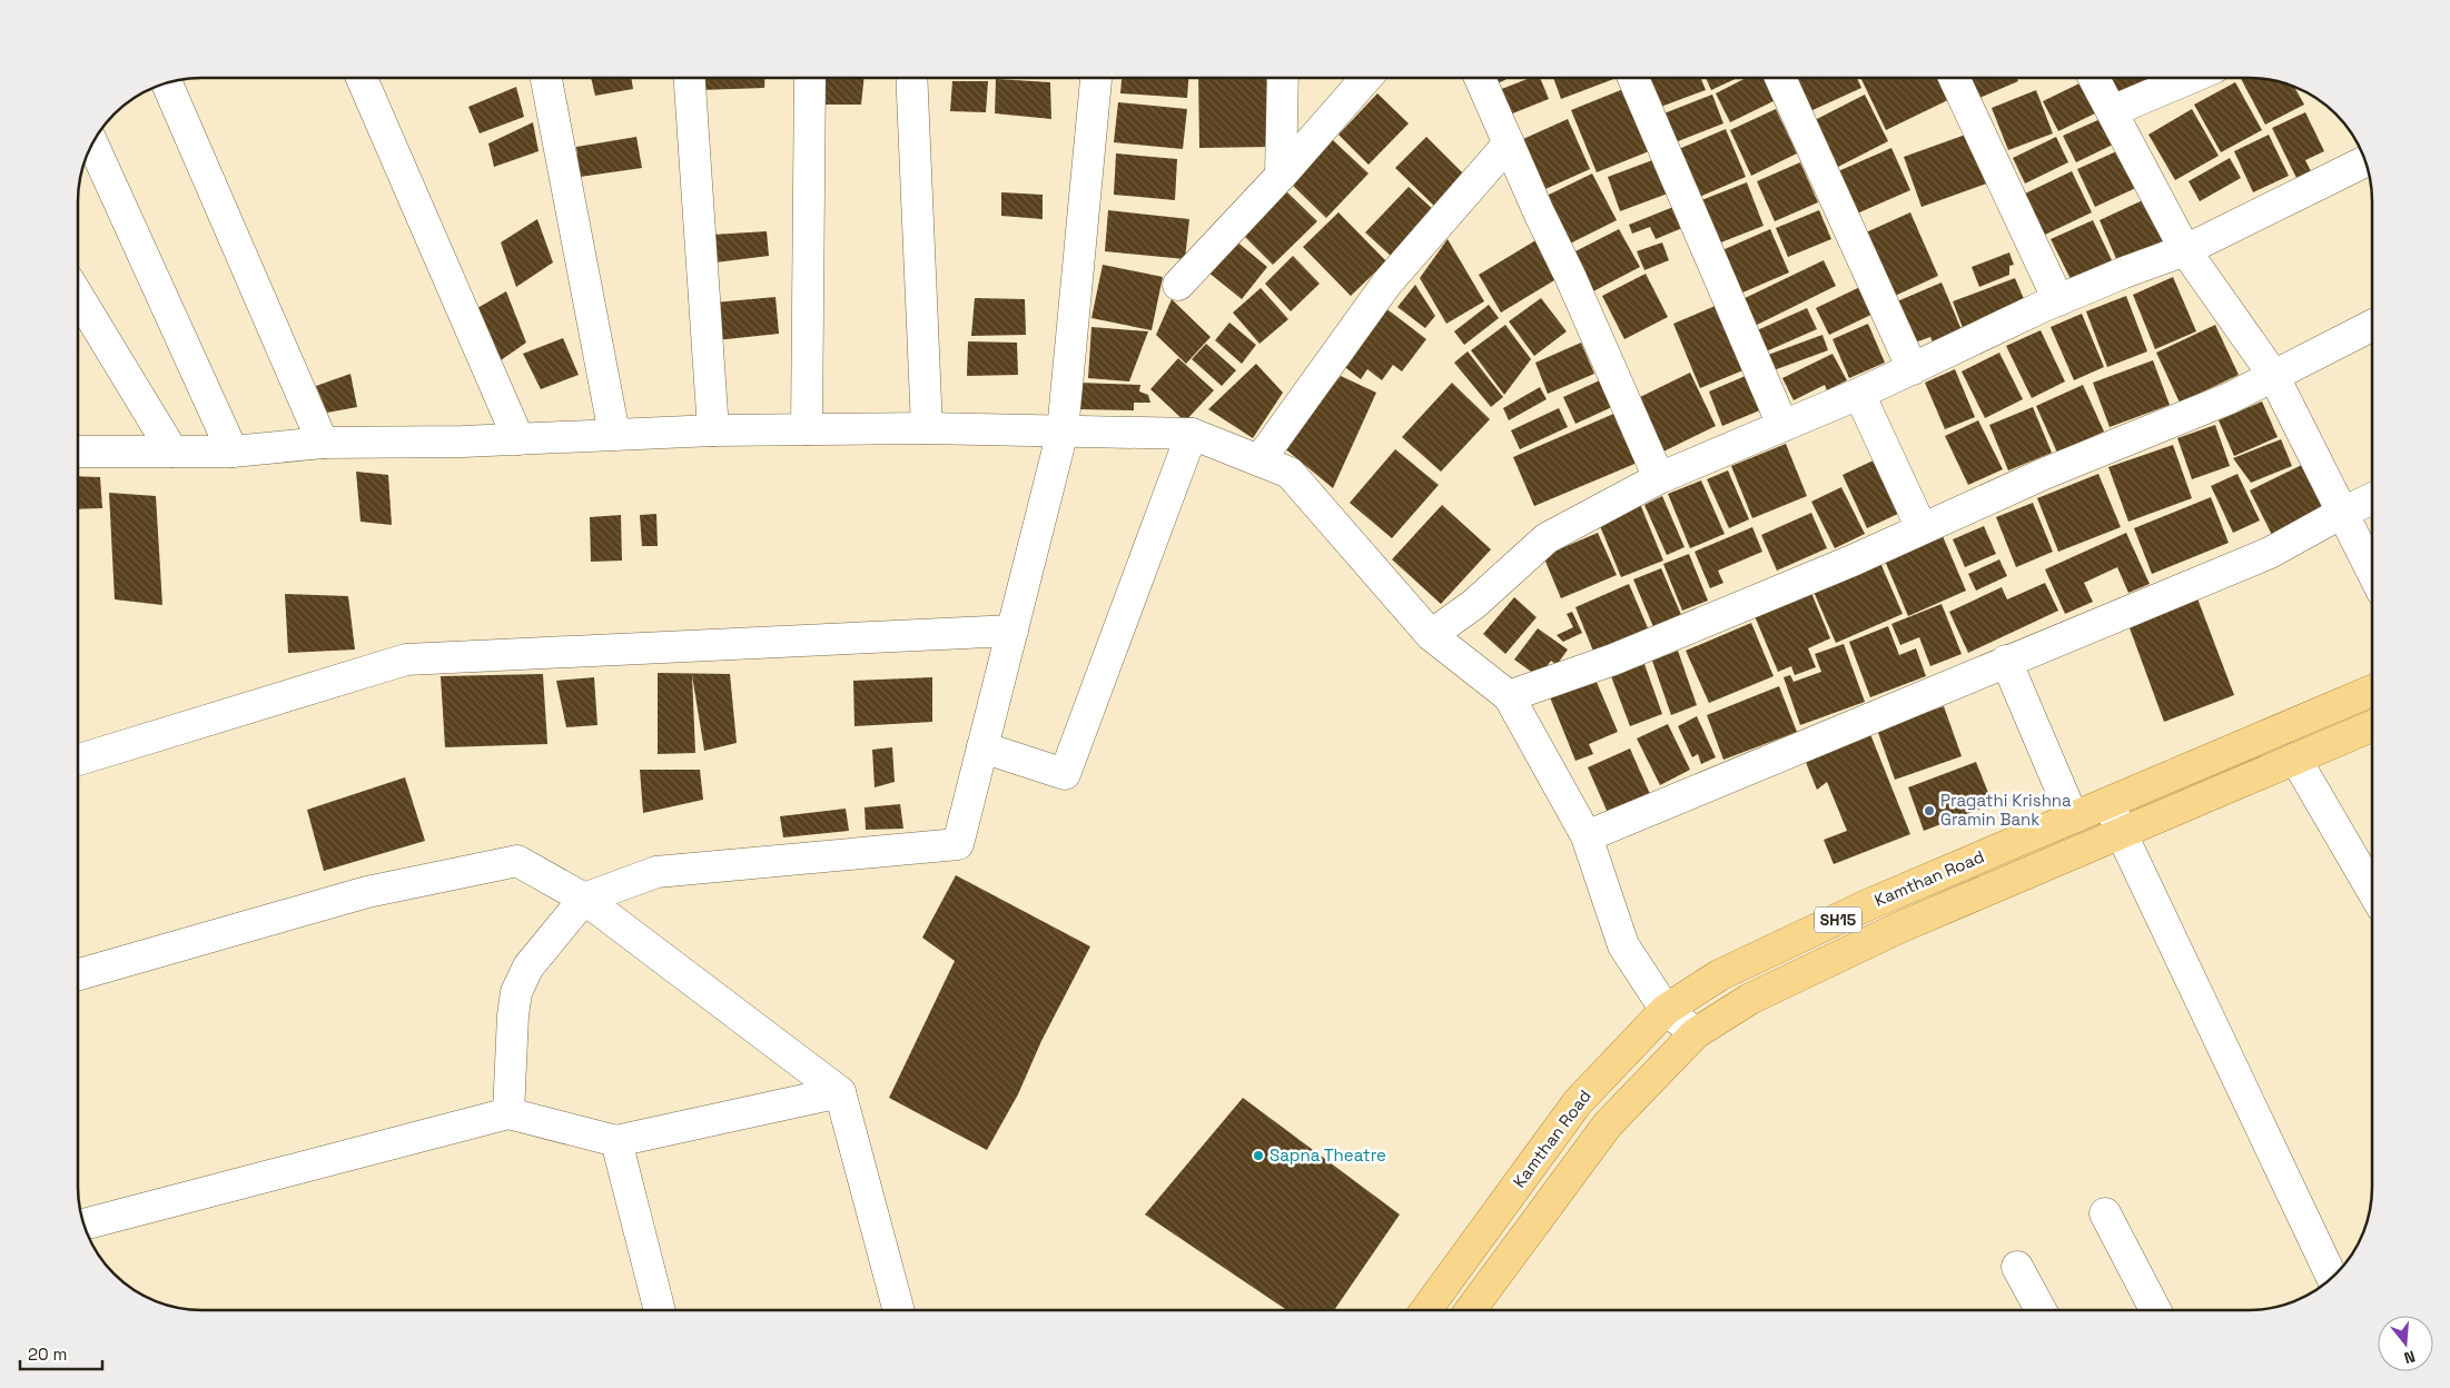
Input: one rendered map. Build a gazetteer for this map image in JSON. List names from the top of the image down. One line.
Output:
{"streets":{"main road":["Kamthan Road","SH15"]},"places":["Pragathi Krishna Gramin Bank","Sapna Theatre"],"scale_bar":"20 m","north":"bottom"}
